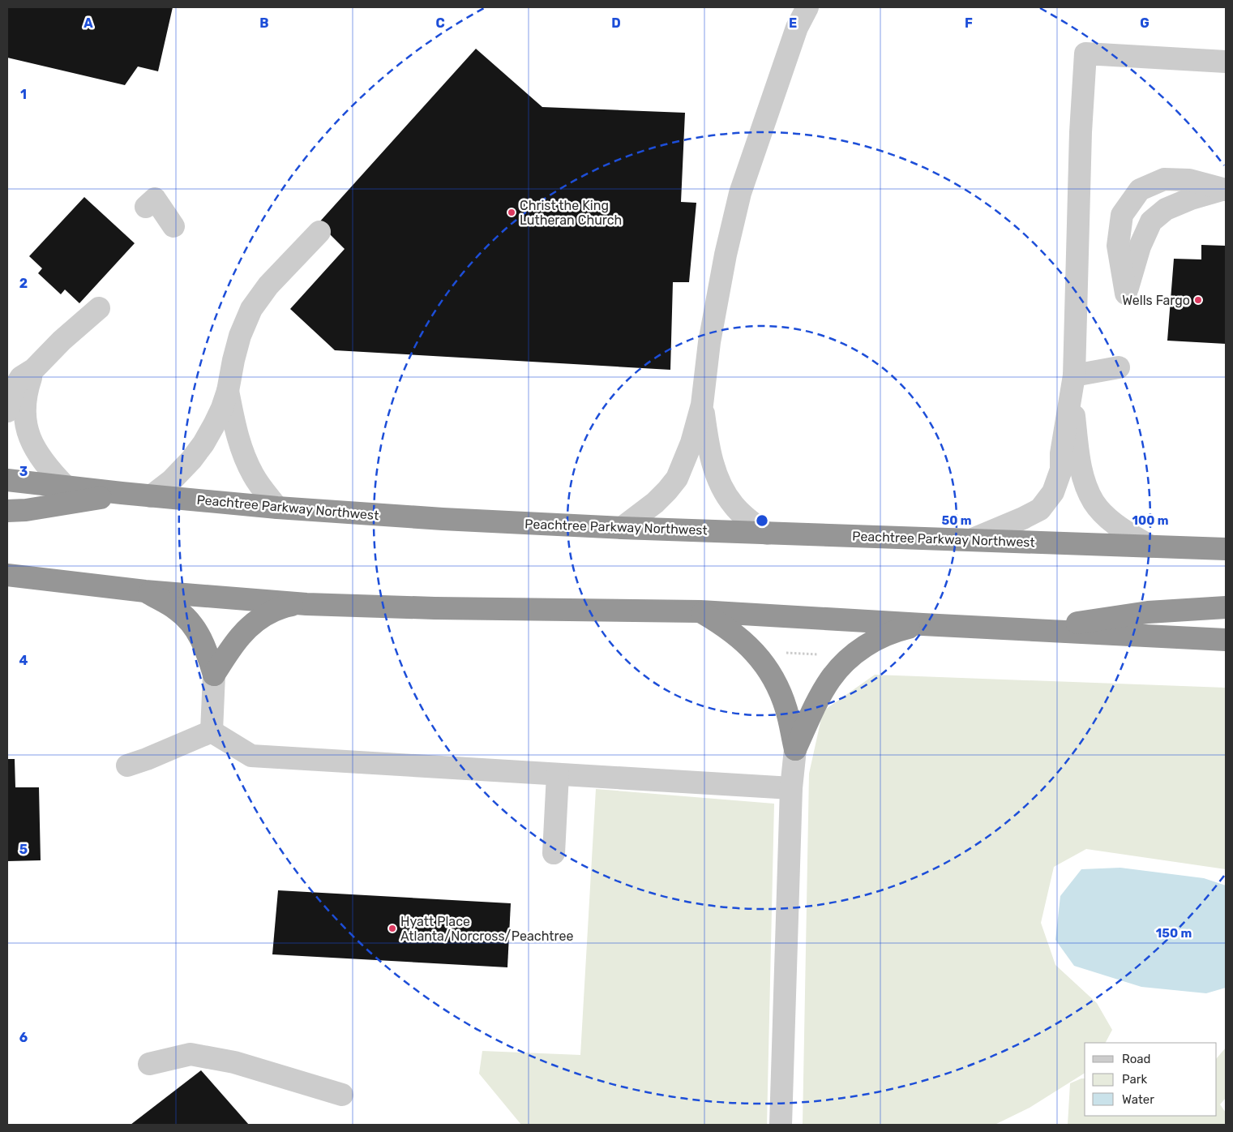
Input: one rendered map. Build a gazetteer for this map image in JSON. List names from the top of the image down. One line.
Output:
{"streets":{"highway":["Peachtree Parkway Northwest"]},"places":["Christ the King Lutheran Church","Wells Fargo","Hyatt Place Atlanta/Norcross/Peachtree"],"legend":["Road","Park","Water"],"grid":{"columns":["A","B","C","D","E","F","G"],"rows":["1","2","3","4","5","6"]},"rings":["50 m","100 m","150 m"]}
